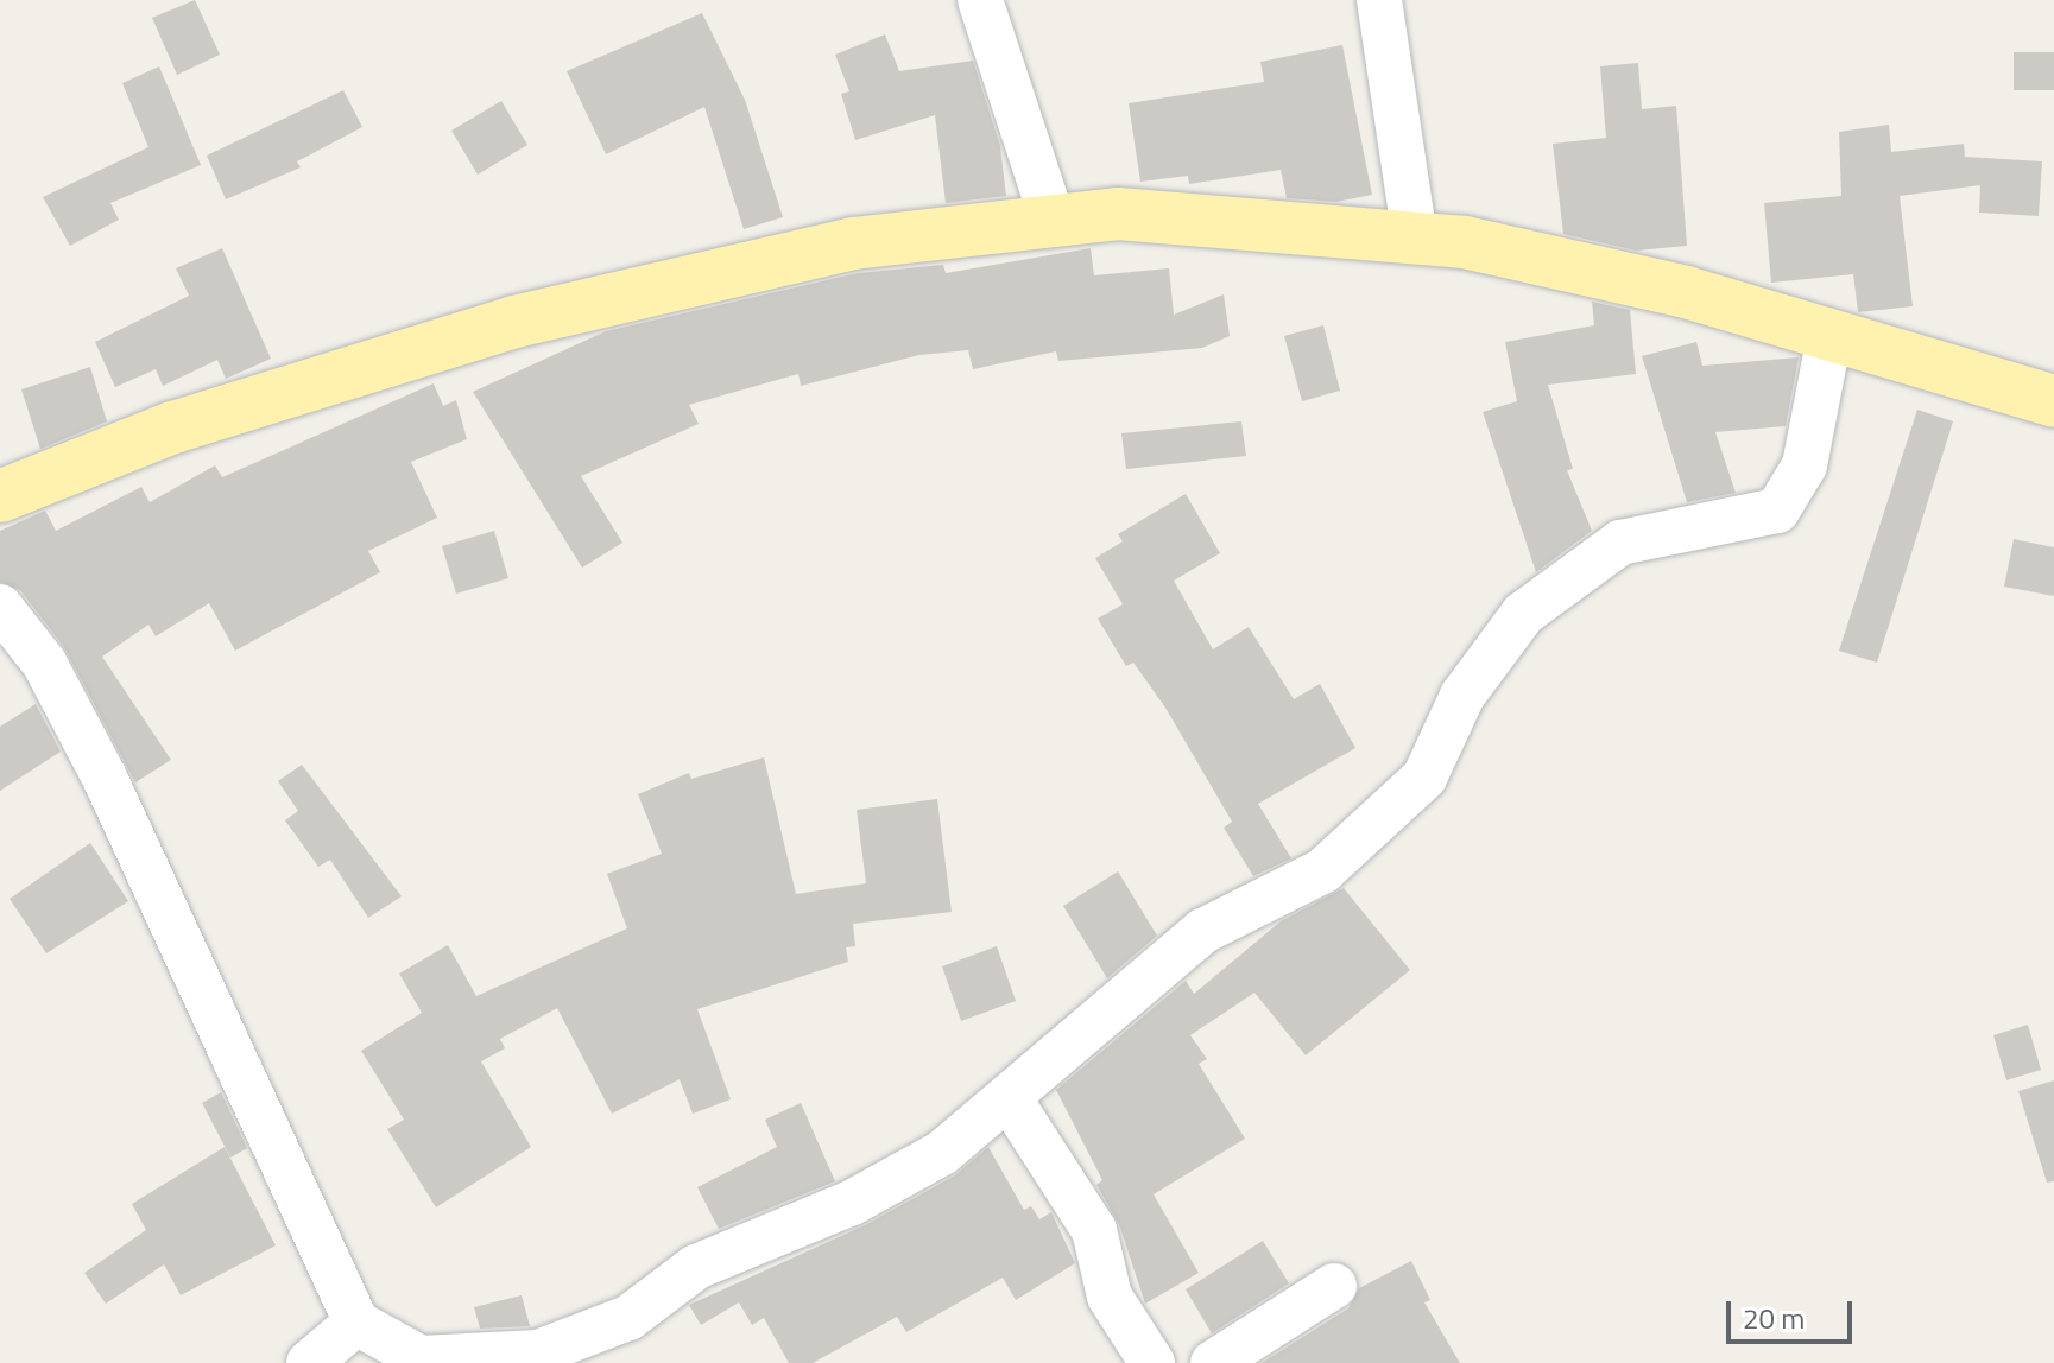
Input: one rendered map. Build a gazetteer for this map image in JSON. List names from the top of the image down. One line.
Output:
{"scale_bar":"20 m"}
